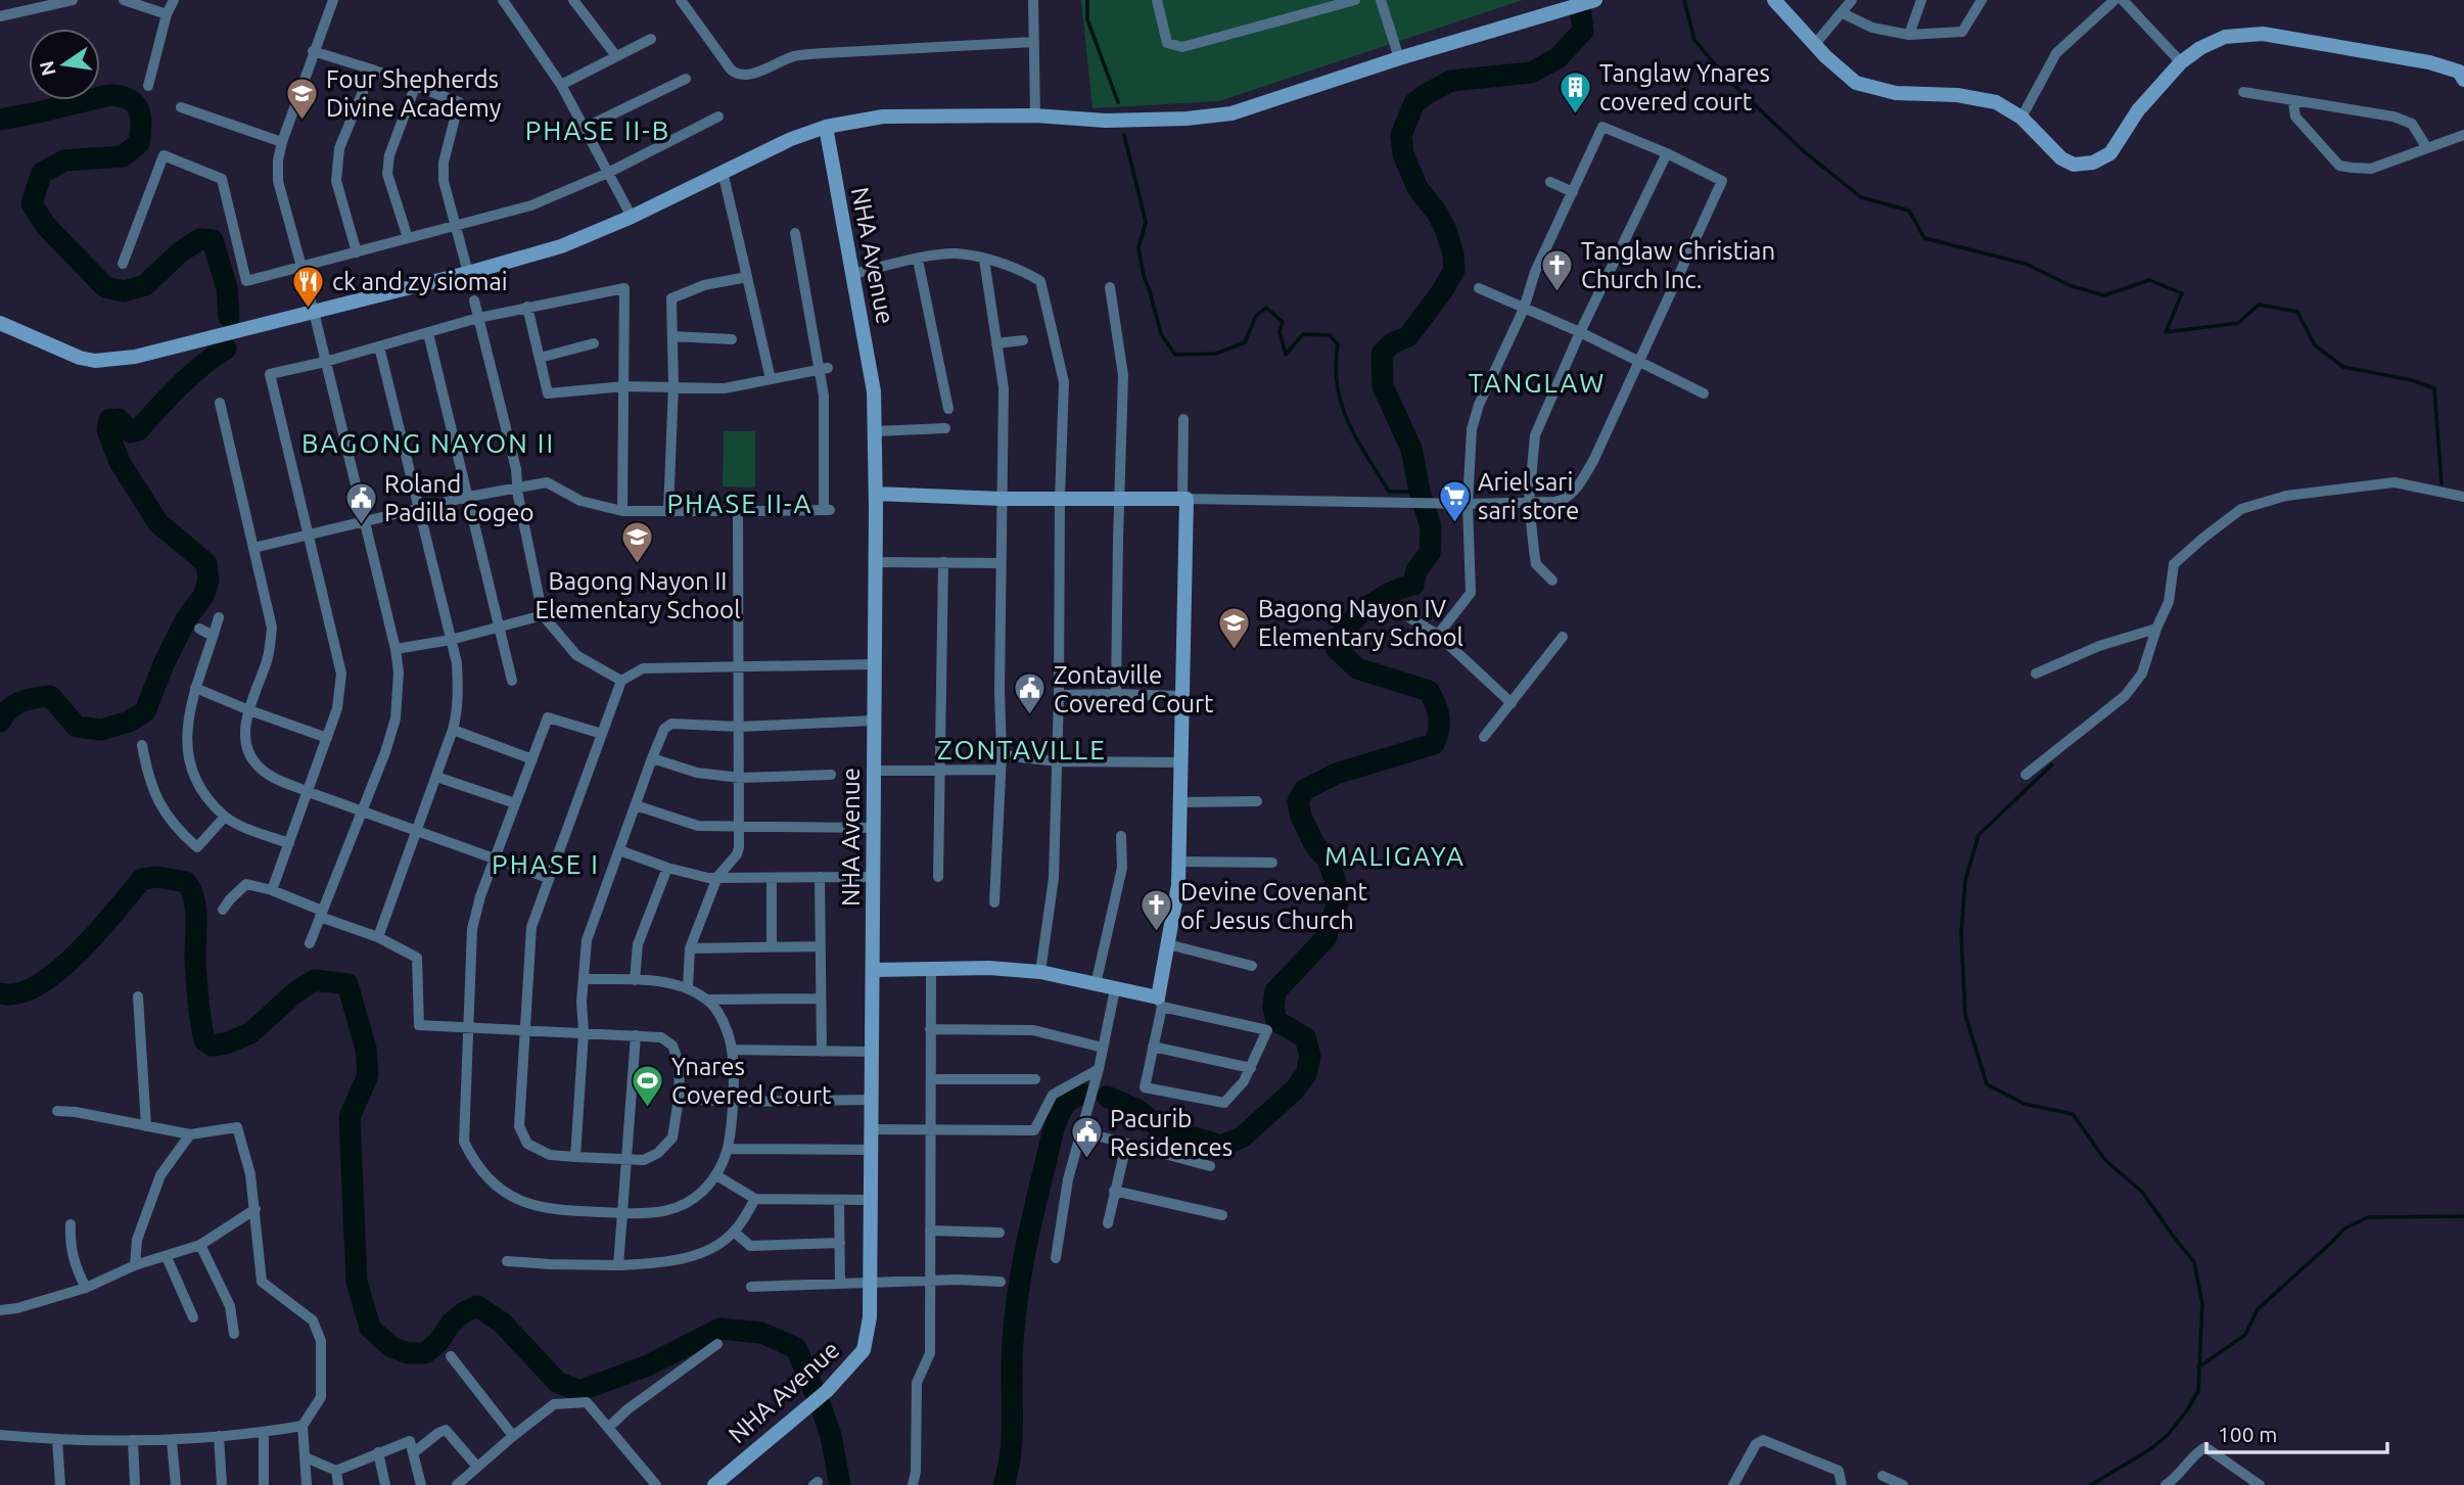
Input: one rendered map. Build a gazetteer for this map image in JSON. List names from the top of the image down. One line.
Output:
{"streets":{"street":["NHA Avenue"]},"districts":["PHASE II-B","TANGLAW","BAGONG NAYON II","PHASE II-A","ZONTAVILLE","MALIGAYA","PHASE I"],"places":{"building":["Tanglaw Ynares covered court"],"school or university":["Four Shepherds Divine Academy","Bagong Nayon II Elementary School","Bagong Nayon IV Elementary School"],"church":["Tanglaw Christian Church Inc.","Devine Covenant of Jesus Church"],"restaurant":["ck and zy siomai"],"supermarket":["Ariel sari sari store"],"public building":["Roland Padilla Cogeo","Zontaville Covered Court","Pacurib Residences"],"sports":["Ynares Covered Court"]},"scale_bar":"100 m","north":"left"}
